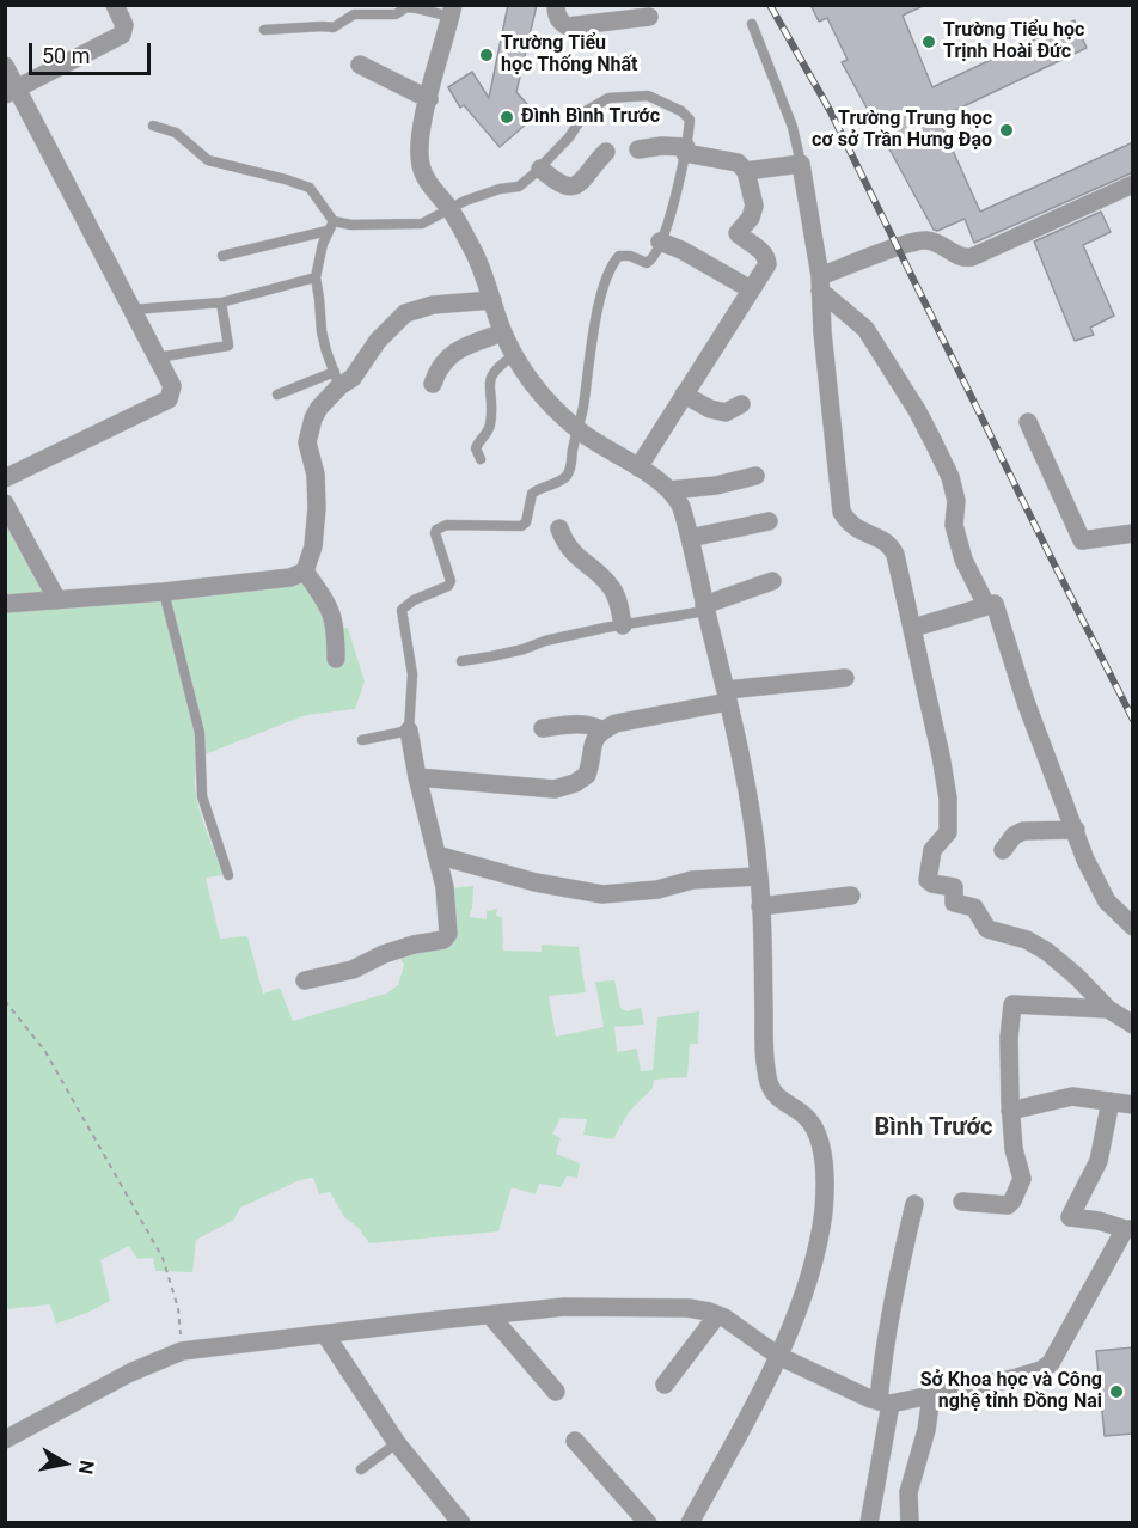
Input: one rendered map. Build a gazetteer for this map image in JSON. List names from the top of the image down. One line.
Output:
{"districts":["Bình Trước"],"places":["Trường Tiểu học Trịnh Hoài Đức","Trường Tiểu học Thống Nhất","Đình Bình Trước","Trường Trung học cơ sở Trần Hưng Đạo","Sở Khoa học và Công nghệ tỉnh Đồng Nai"],"scale_bar":"50 m","north":"right"}
